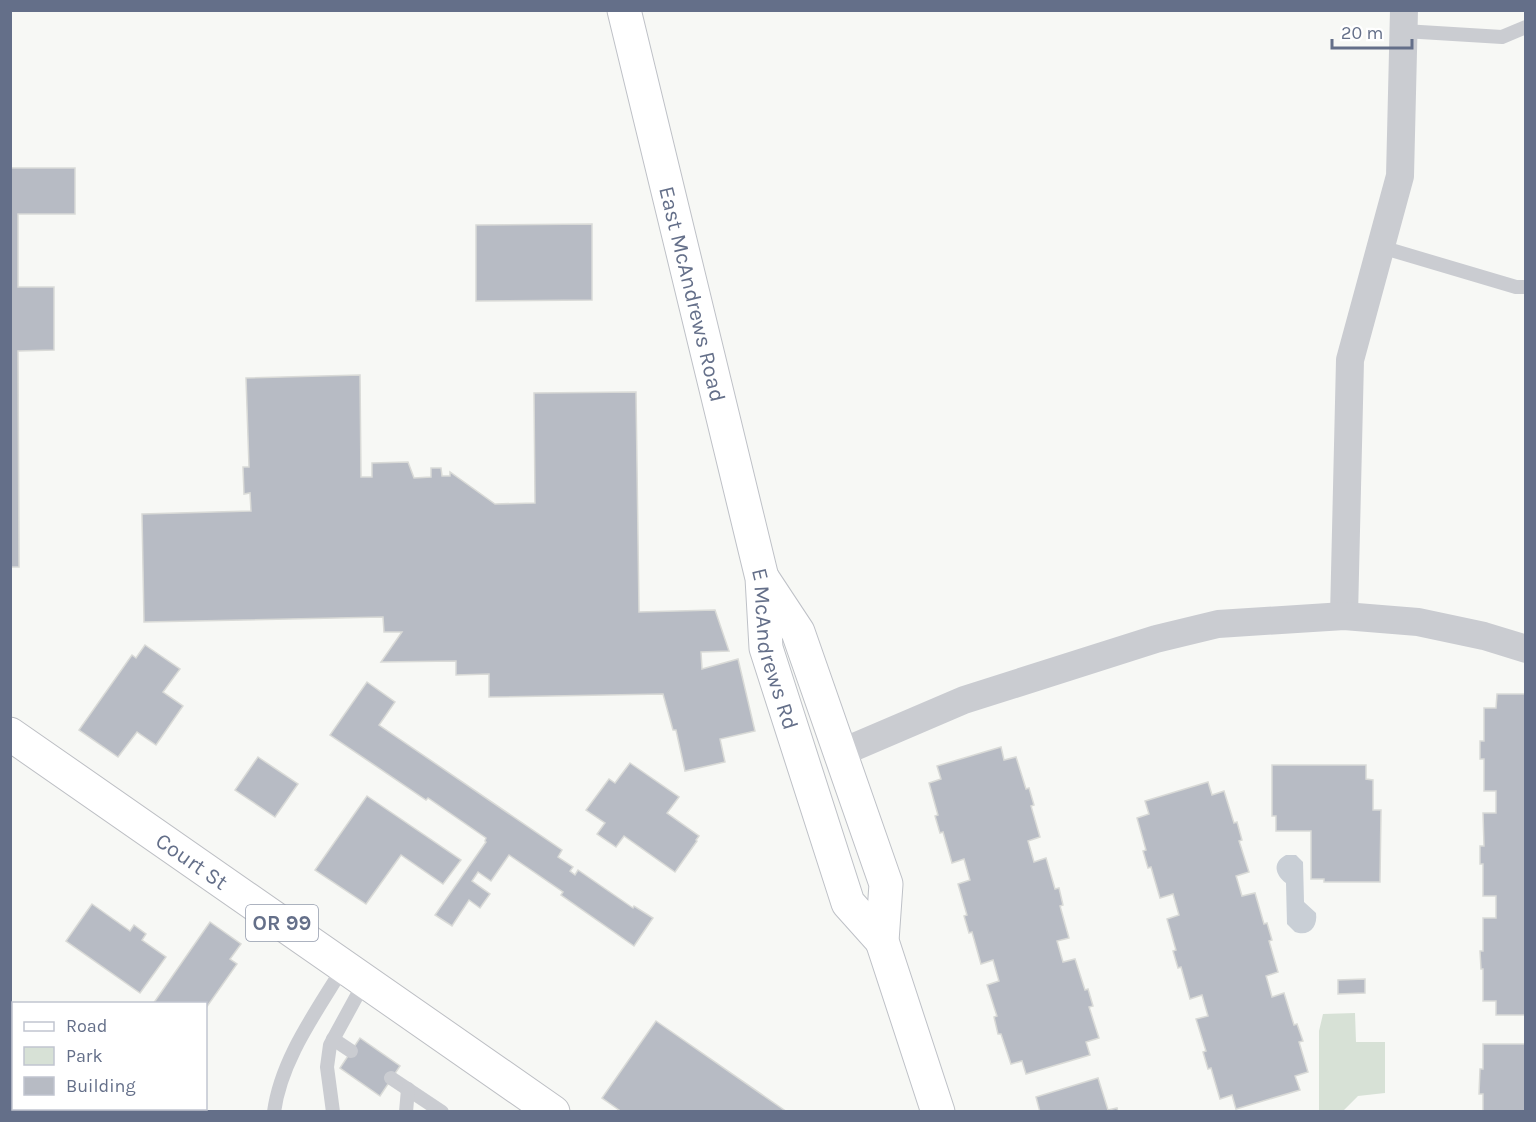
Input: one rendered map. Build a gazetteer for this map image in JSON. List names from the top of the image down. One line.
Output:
{"streets":{"main road":["East McAndrews Road","E McAndrews Rd","Court St","OR 99"]},"crossings":[["East McAndrews Road","E McAndrews Rd"]],"legend":["Road","Park","Building"],"scale_bar":"20 m"}
